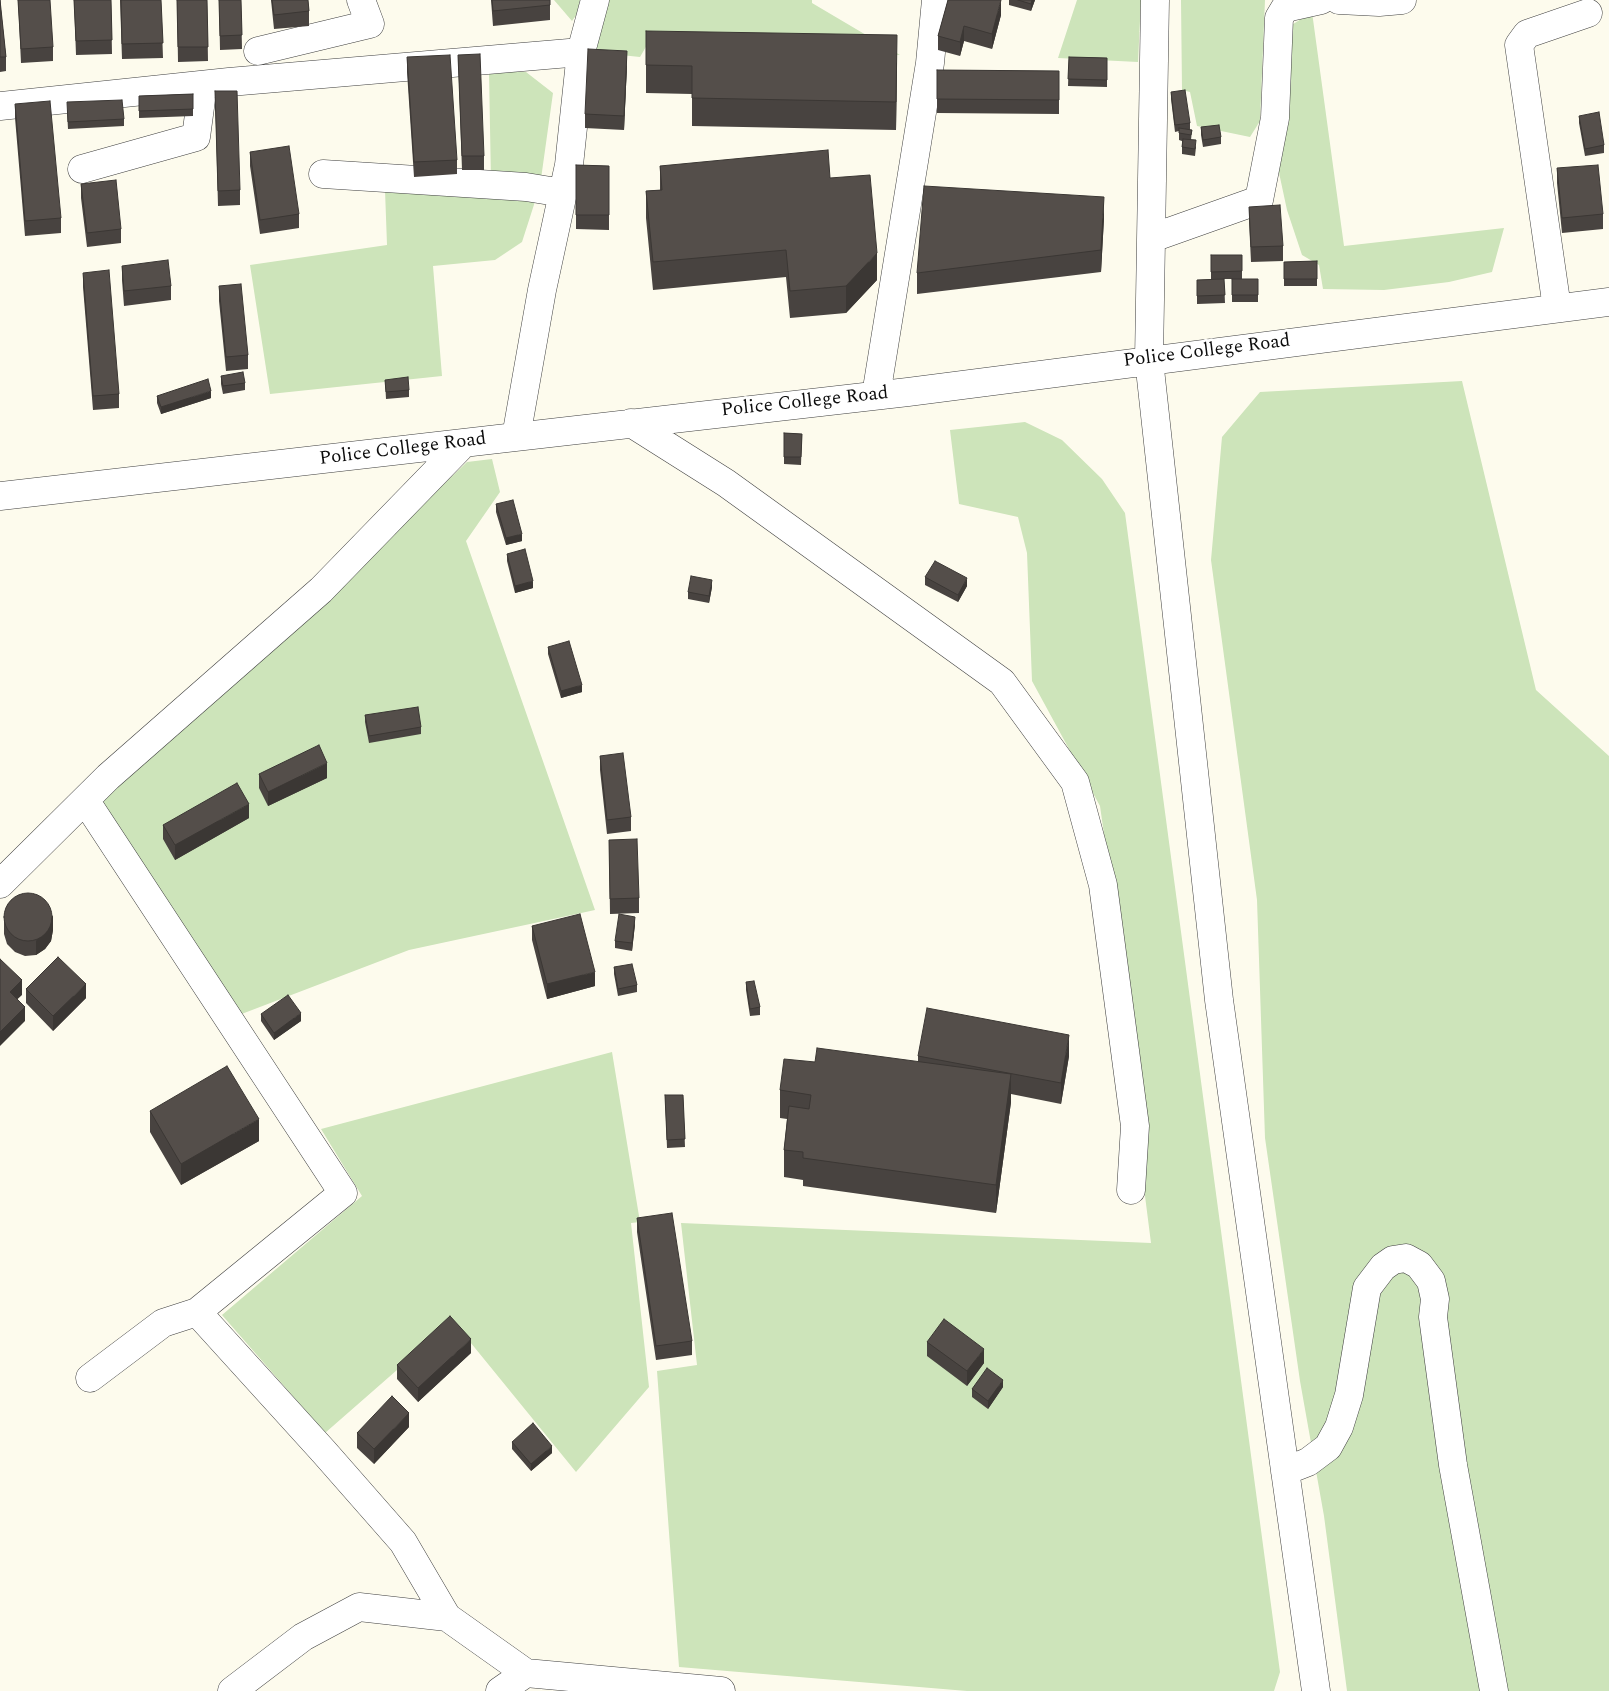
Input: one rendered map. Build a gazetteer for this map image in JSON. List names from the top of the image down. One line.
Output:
{"streets":{"street":["Police College Road"]}}
